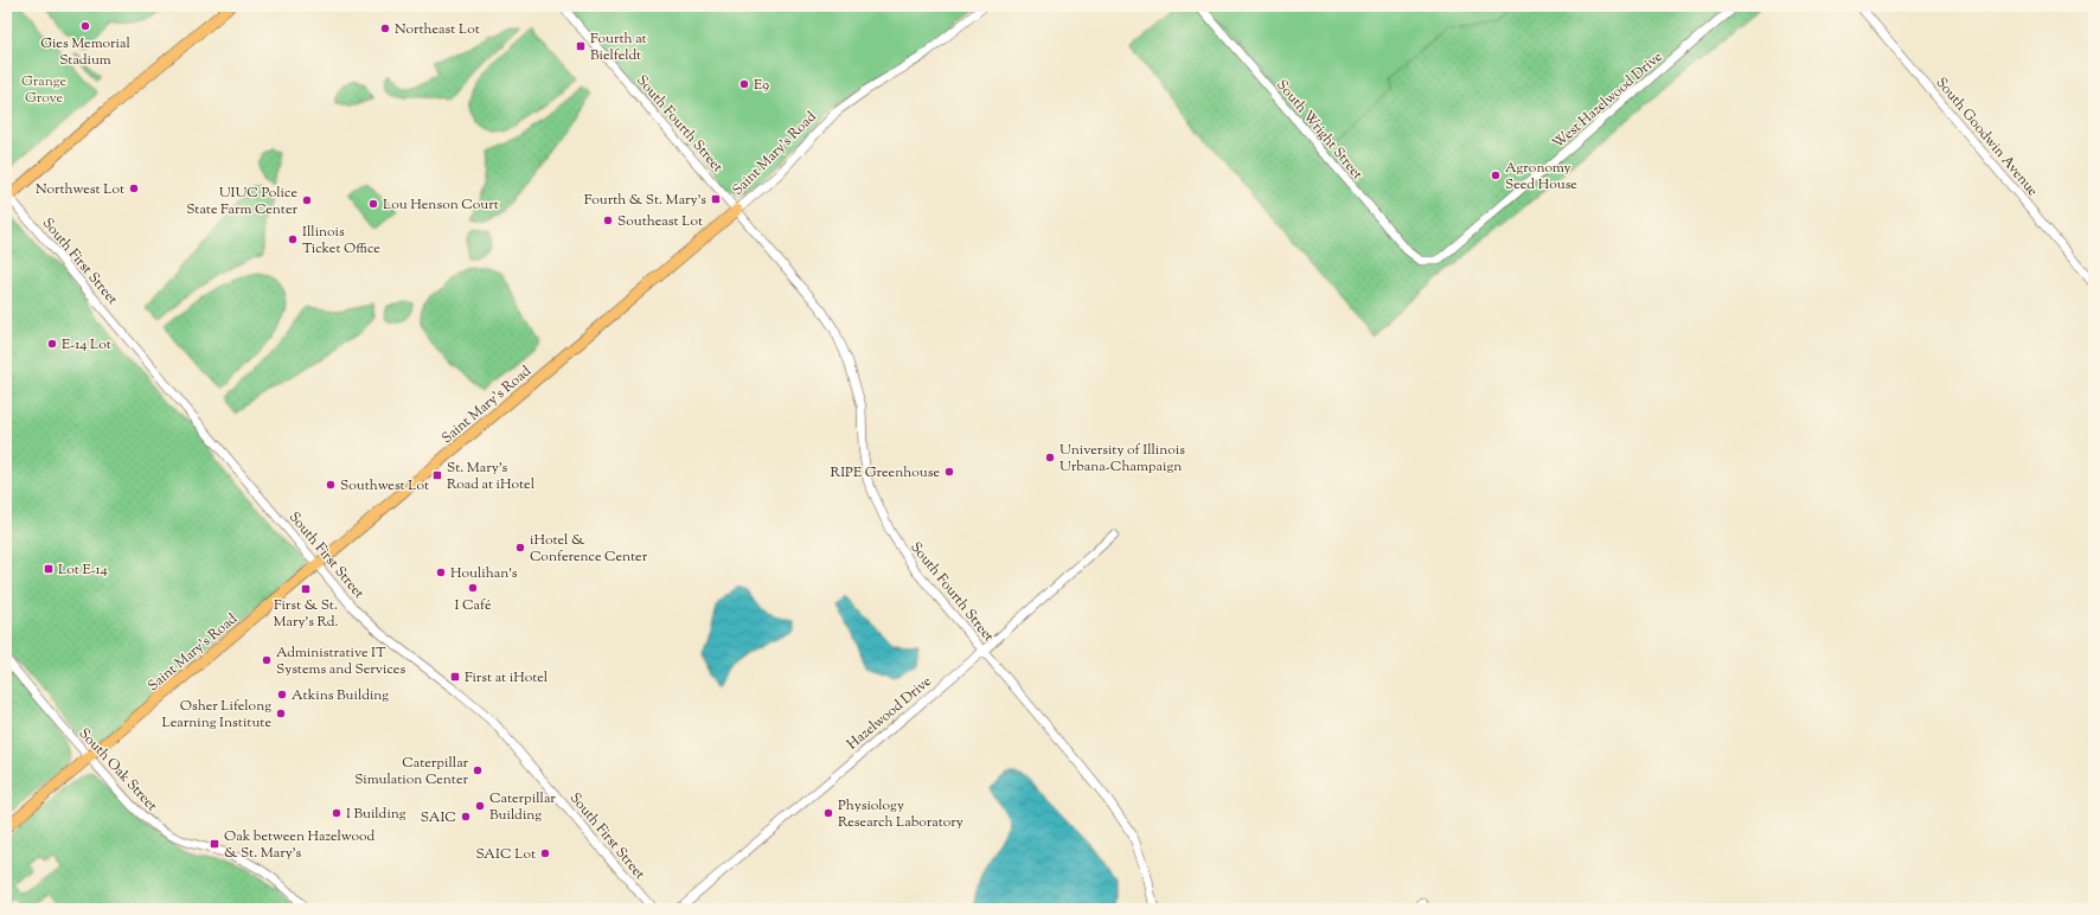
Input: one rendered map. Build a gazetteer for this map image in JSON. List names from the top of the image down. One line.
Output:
{"streets":{"main road":["Saint Mary's Road"],"street":["West Hazelwood Drive","South Fourth Street","South Wright Street","South Goodwin Avenue","South First Street","Hazelwood Drive","South Oak Street"]},"crossings":[["West Hazelwood Drive","South Wright Street"],["South Fourth Street","Saint Mary's Road"],["South Fourth Street","Hazelwood Drive"],["Saint Mary's Road","South First Street"],["Saint Mary's Road","South Oak Street"]],"parks":["Grange Grove"],"places":{"other":["Gies Memorial Stadium","Northeast Lot","E9","Agronomy Seed House","Northwest Lot","UIUC Police State Farm Center","Lou Henson Court","Southeast Lot","Illinois Ticket Office","E-14 Lot","University of Illinois Urbana-Champaign","RIPE Greenhouse","Southwest Lot","iHotel & Conference Center","Houlihan's","I Café","Administrative IT Systems and Services","Atkins Building","Osher Lifelong Learning Institute","Caterpillar Simulation Center","Caterpillar Building","I Building","Physiology Research Laboratory","SAIC","SAIC Lot"],"transit":["Fourth at Bielfeldt","Fourth & St. Mary's","St. Mary's Road at iHotel","Lot E-14","First & St. Mary's Rd.","First at iHotel","Oak between Hazelwood & St. Mary's"]}}
